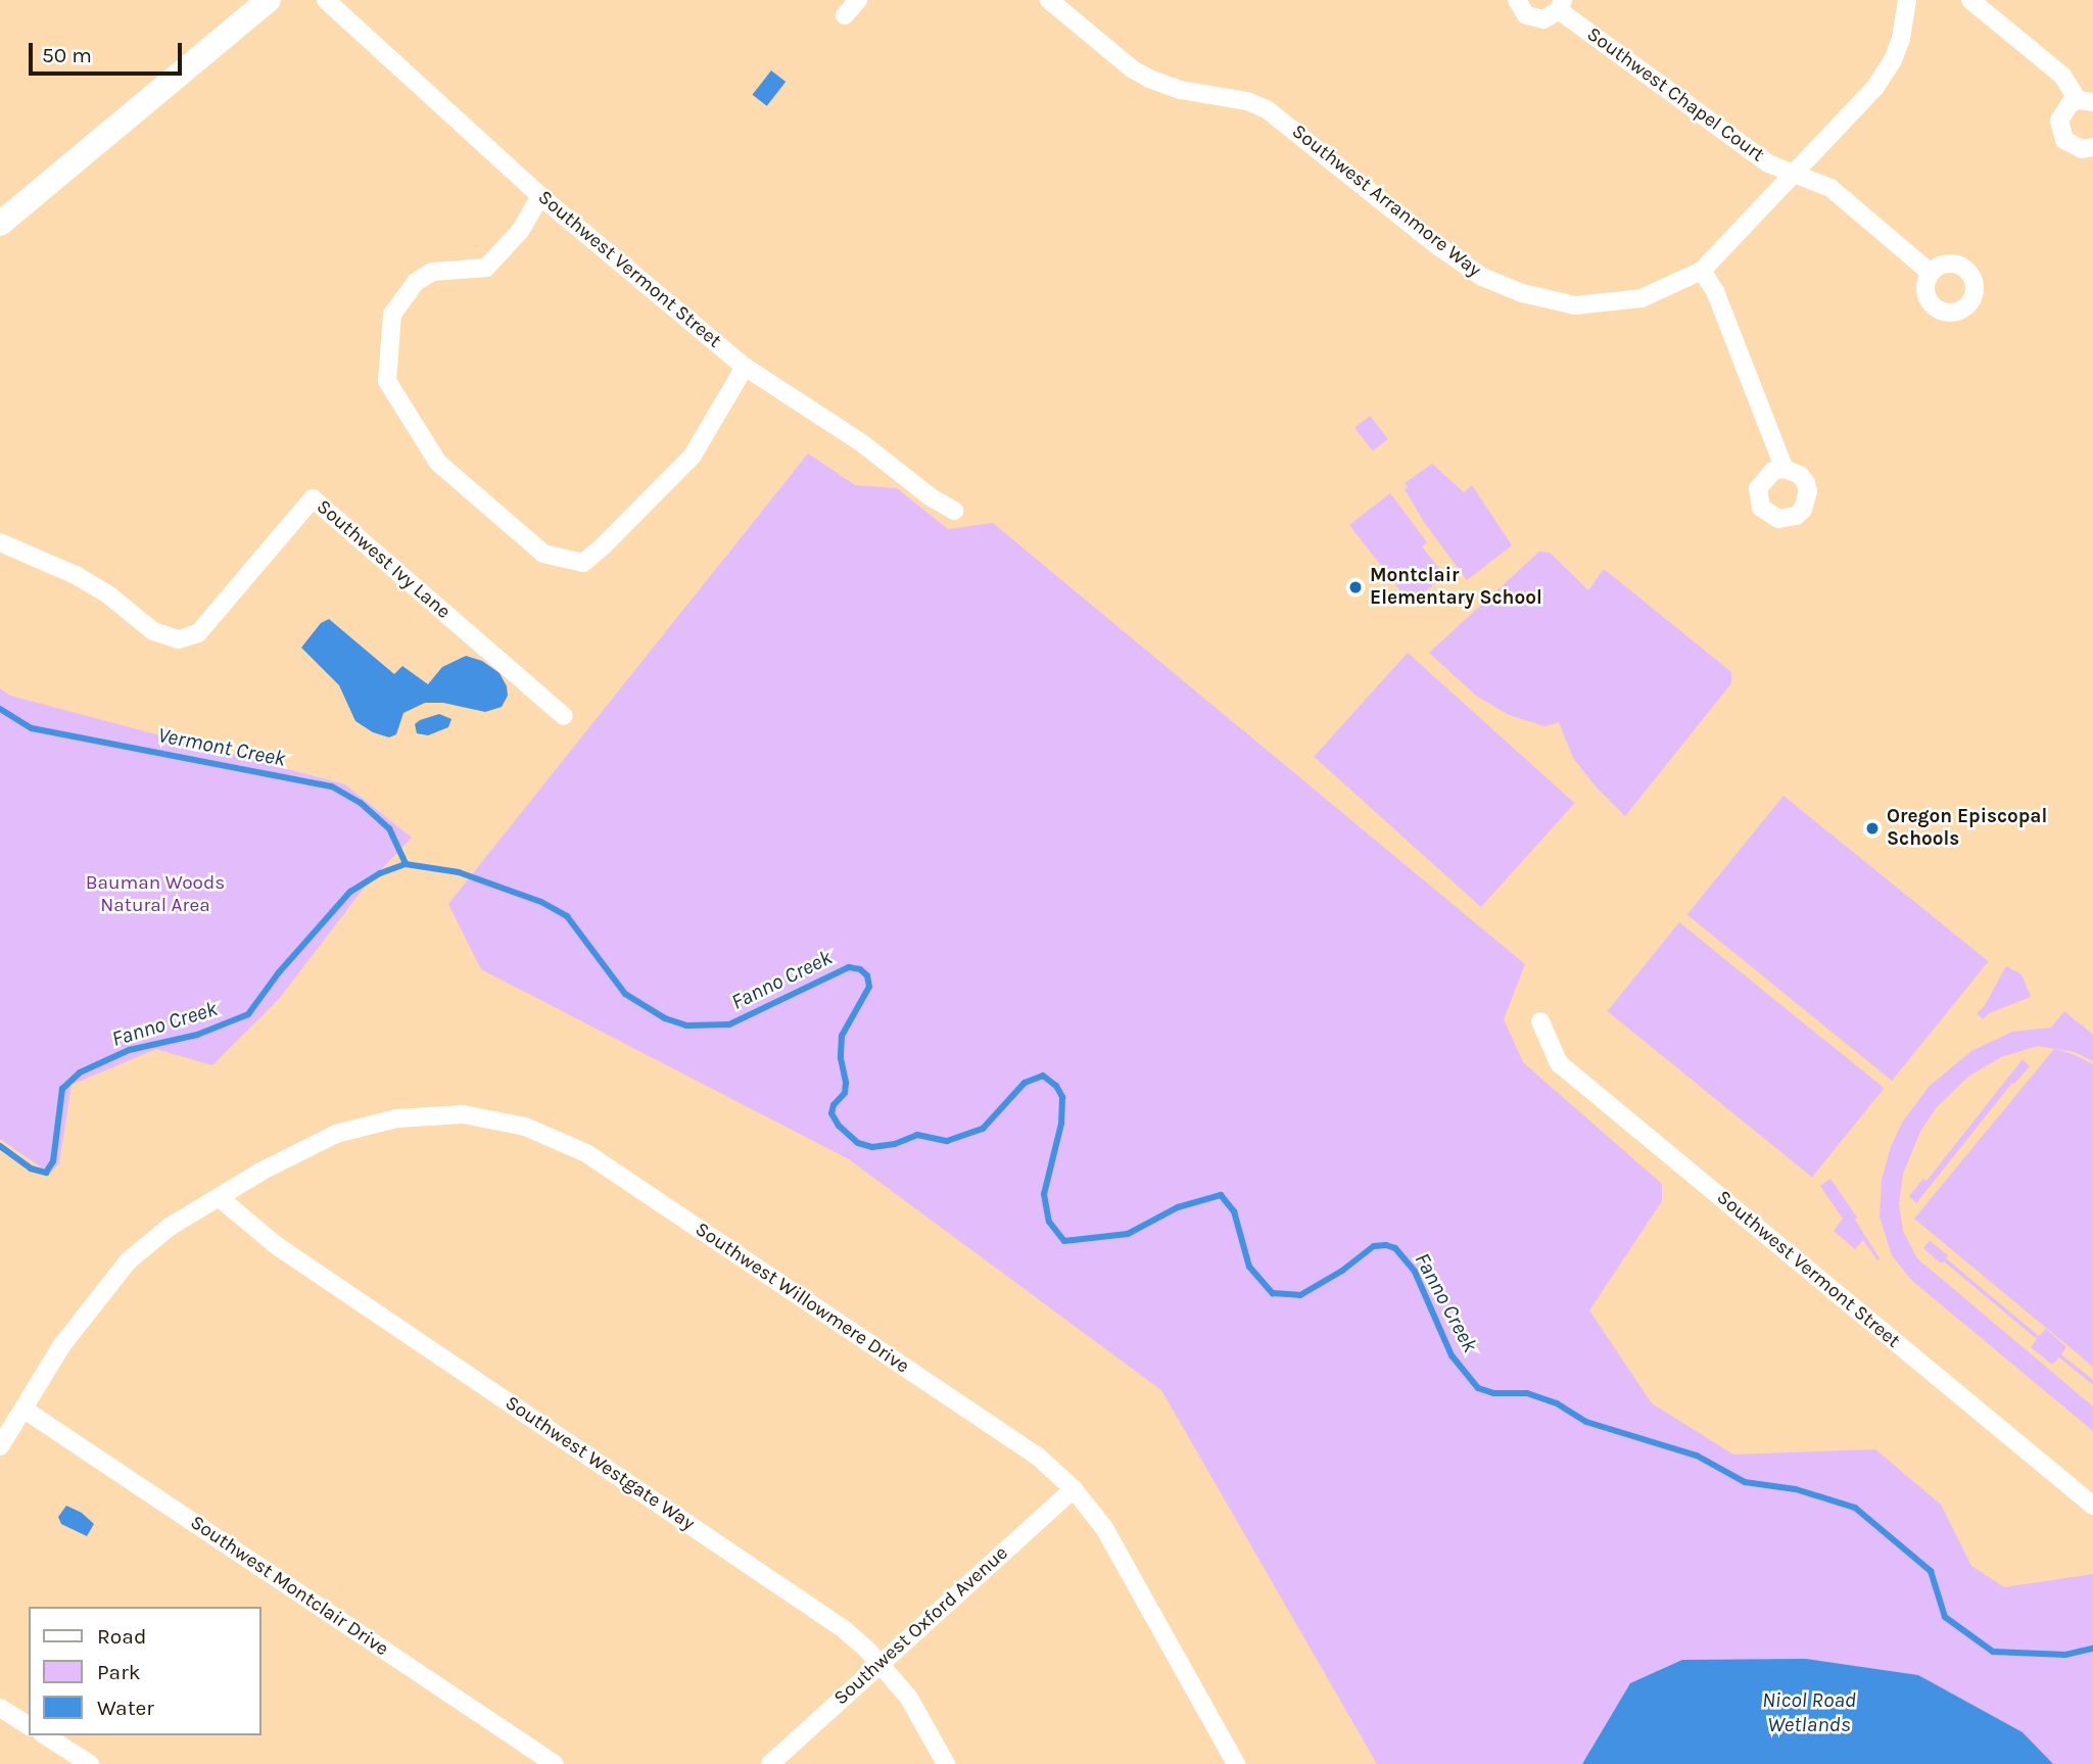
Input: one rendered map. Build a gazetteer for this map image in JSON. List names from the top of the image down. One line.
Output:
{"streets":{"street":["Southwest Chapel Court","Southwest Arranmore Way","Southwest Vermont Street","Southwest Ivy Lane","Southwest Willowmere Drive","Southwest Westgate Way","Southwest Montclair Drive","Southwest Oxford Avenue"]},"crossings":[["Southwest Chapel Court","Southwest Arranmore Way"],["Southwest Willowmere Drive","Southwest Westgate Way"],["Southwest Willowmere Drive","Southwest Montclair Drive"],["Southwest Willowmere Drive","Southwest Oxford Avenue"],["Southwest Westgate Way","Southwest Oxford Avenue"]],"water":["Vermont Creek","Fanno Creek","Nicol Road Wetlands"],"parks":["Bauman Woods Natural Area"],"places":["Montclair Elementary School","Oregon Episcopal Schools"],"legend":["Road","Park","Water"],"scale_bar":"50 m"}
